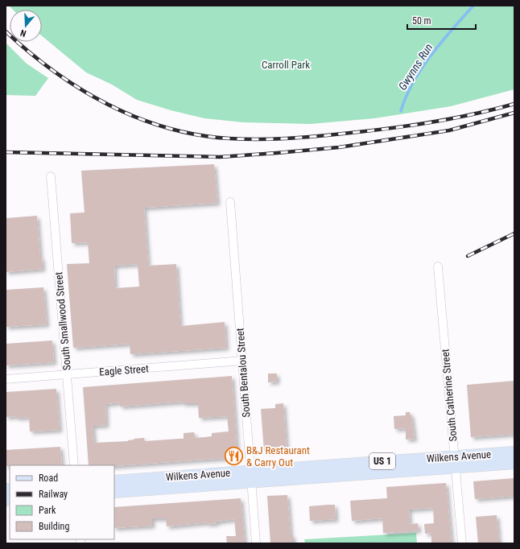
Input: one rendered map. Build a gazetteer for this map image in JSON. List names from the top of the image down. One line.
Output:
{"streets":{"main road":["Wilkens Avenue","US 1"],"street":["South Smallwood Street","Eagle Street","South Bentalou Street","South Catherine Street"]},"crossings":[["South Smallwood Street","Eagle Street"],["Eagle Street","South Bentalou Street"],["South Bentalou Street","Wilkens Avenue"],["South Catherine Street","Wilkens Avenue"]],"water":["Gwynns Run"],"parks":["Carroll Park"],"places":{"restaurant":["B&J Restaurant & Carry Out"]},"legend":["Road","Railway","Park","Building"],"scale_bar":"50 m","north":"bottom"}
